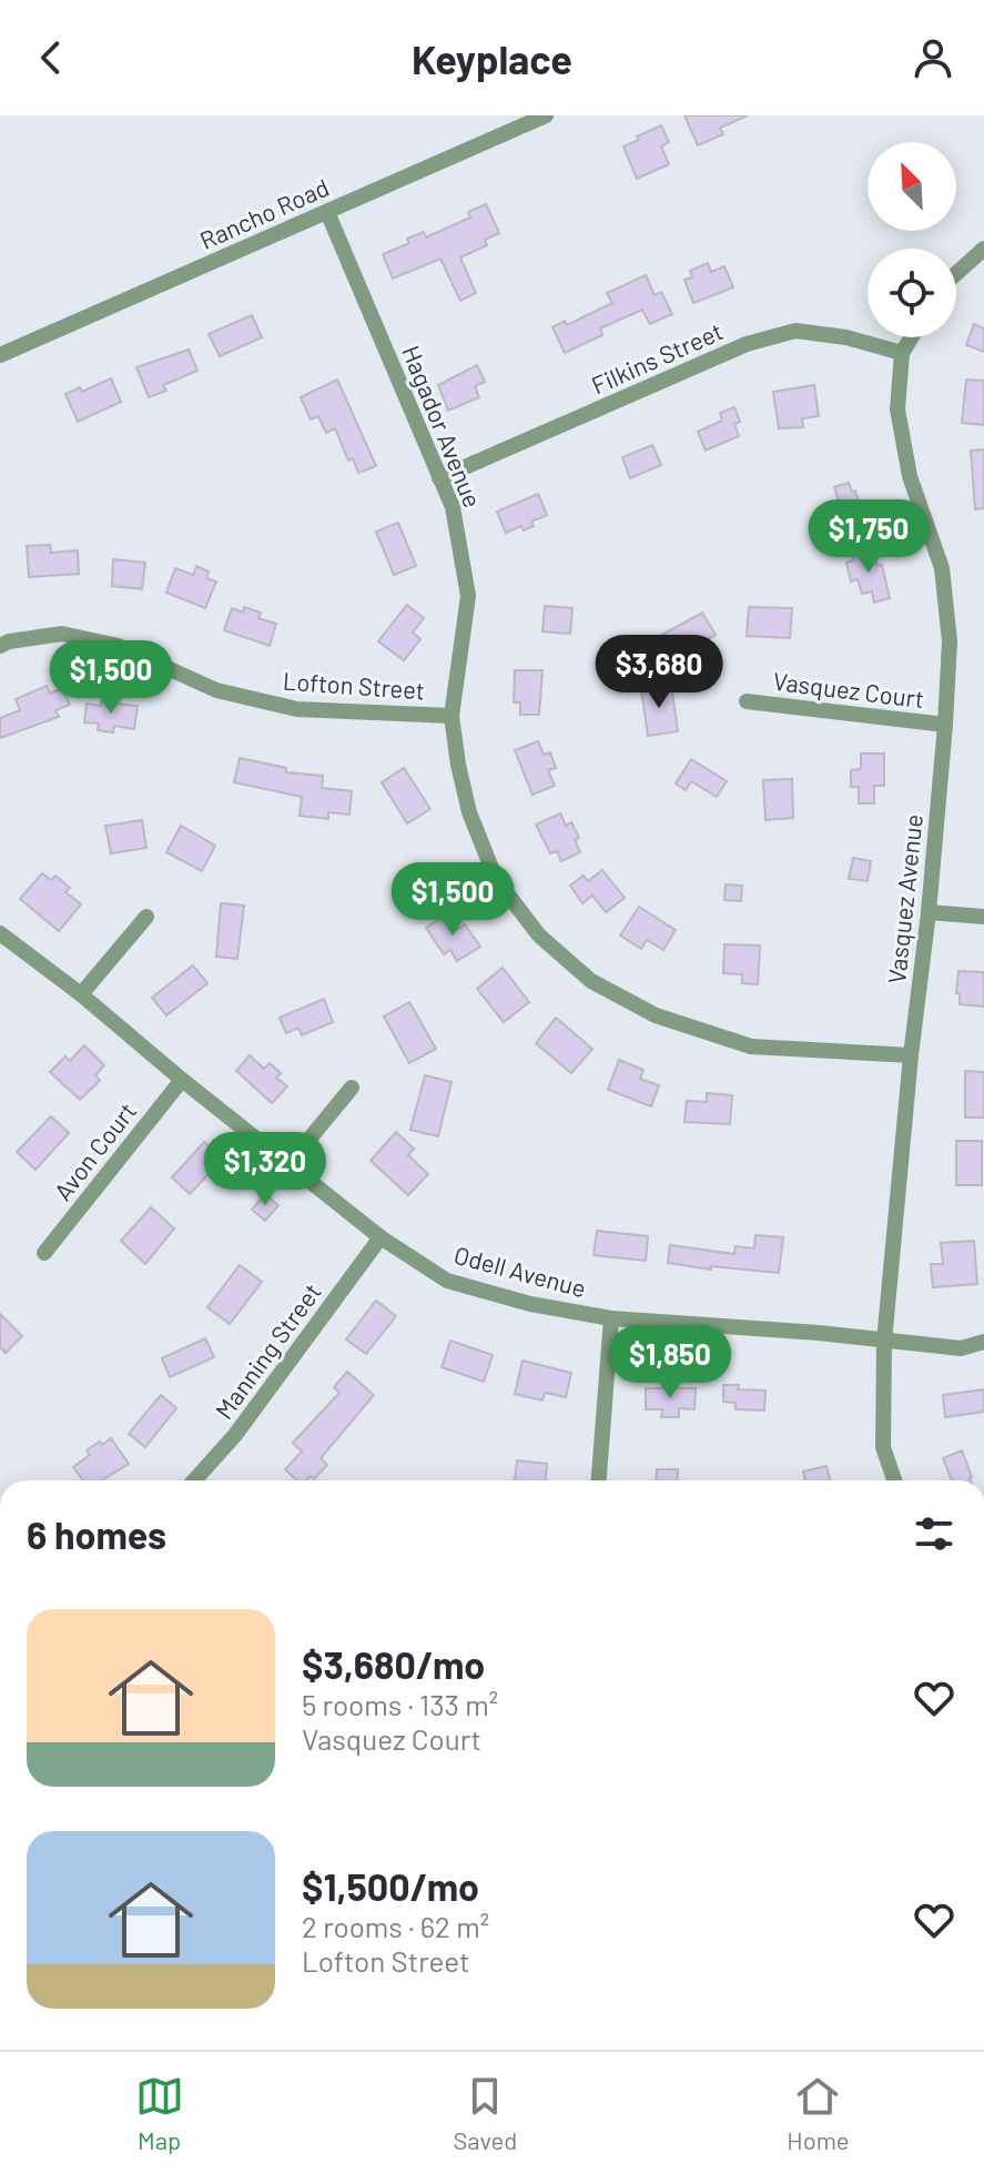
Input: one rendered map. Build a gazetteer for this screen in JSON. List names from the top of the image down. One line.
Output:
{"streets":{"street":["Rancho Road","Filkins Street","Hagador Avenue","Lofton Street","Vasquez Court","Vasquez Avenue","Avon Court","Odell Avenue","Manning Street"]},"crossings":[["Rancho Road","Hagador Avenue"],["Filkins Street","Hagador Avenue"],["Filkins Street","Vasquez Avenue"],["Hagador Avenue","Lofton Street"],["Hagador Avenue","Vasquez Avenue"],["Vasquez Court","Vasquez Avenue"],["Vasquez Avenue","Odell Avenue"],["Avon Court","Odell Avenue"],["Odell Avenue","Manning Street"]],"north":"top left","page":{"header":"Keyplace","price":["$1,750","$3,680","$1,500","$1,500","$1,320","$1,850"],"heading":"6 homes","list":[{"name":"$3,680/mo","note":"5 rooms · 133 m² · Vasquez Court"},{"name":"$1,500/mo","note":"2 rooms · 62 m² · Lofton Street"}],"tabs":["Map","Saved","Home"]}}
